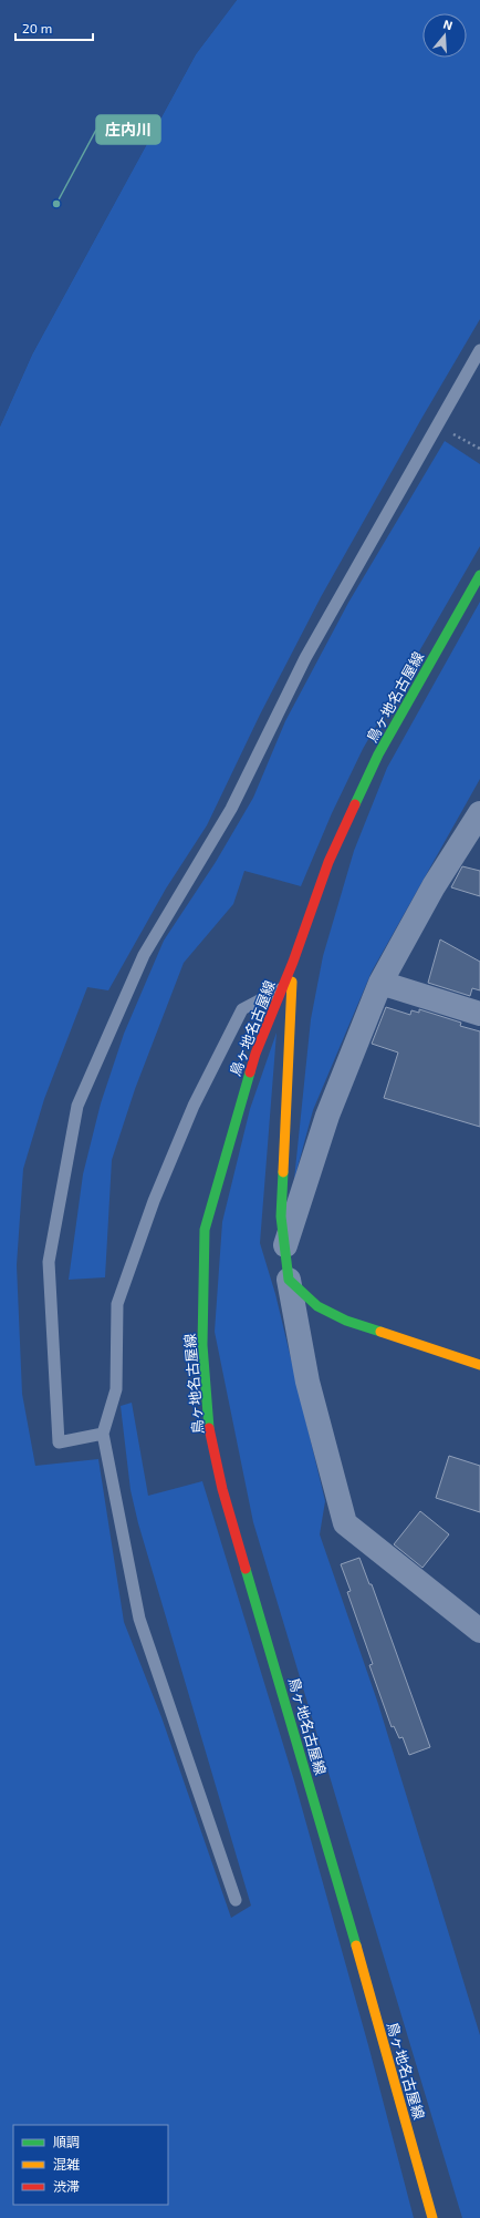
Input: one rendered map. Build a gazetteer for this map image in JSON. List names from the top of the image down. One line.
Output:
{"streets":{"main road":["鳥ヶ地名古屋線"]},"places":["庄内川"],"legend":["順調","混雑","渋滞"],"scale_bar":"20 m","north":"top"}
